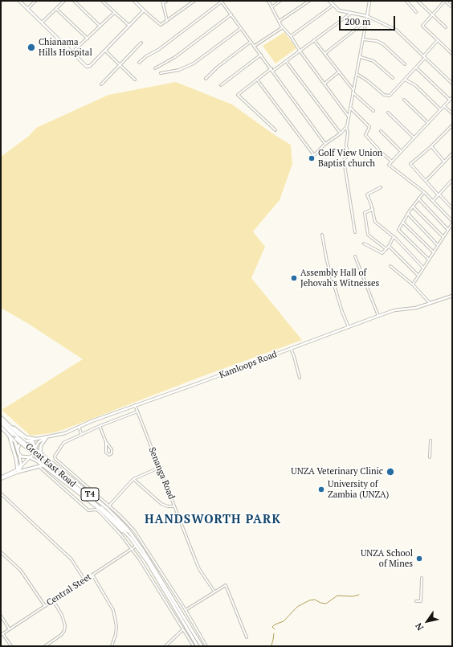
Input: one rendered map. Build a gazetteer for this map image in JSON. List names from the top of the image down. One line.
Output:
{"streets":{"main road":["Kamloops Road","Great East Road","T4"],"street":["Senanga Road","Central Steet"]},"crossings":[["Kamloops Road","Great East Road"],["Kamloops Road","Senanga Road"],["Great East Road","Central Steet"]],"districts":["HANDSWORTH PARK"],"places":["Chianama Hills Hospital","Golf View Union Baptist church","Assembly Hall of Jehovah's Witnesses","UNZA Veterinary Clinic","University of Zambia (UNZA)","UNZA School of Mines"],"scale_bar":"200 m","north":"bottom left"}
